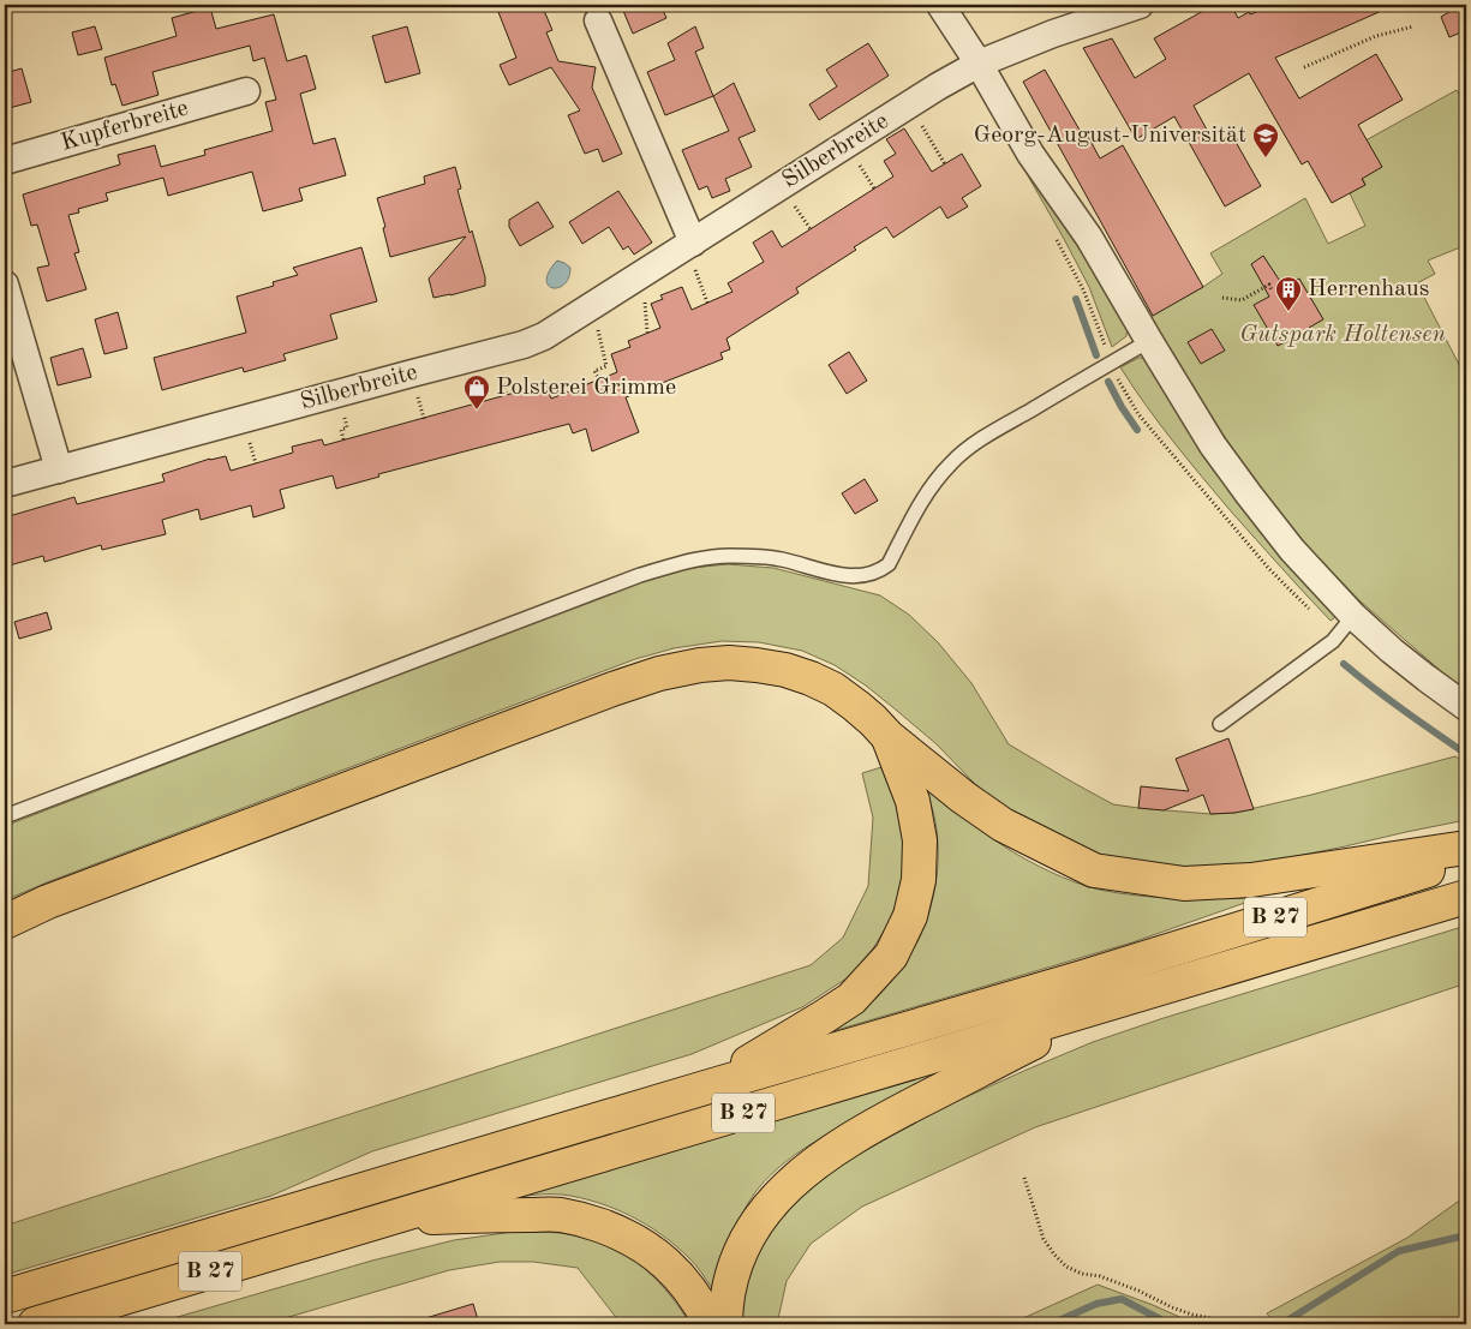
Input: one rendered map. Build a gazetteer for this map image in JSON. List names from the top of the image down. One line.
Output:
{"streets":{"highway":["B 27"],"street":["Kupferbreite","Silberbreite"]},"parks":["Gutspark Holtensen"],"places":{"school or university":["Georg-August-Universität"],"building":["Herrenhaus"],"shop":["Polsterei Grimme"]}}
